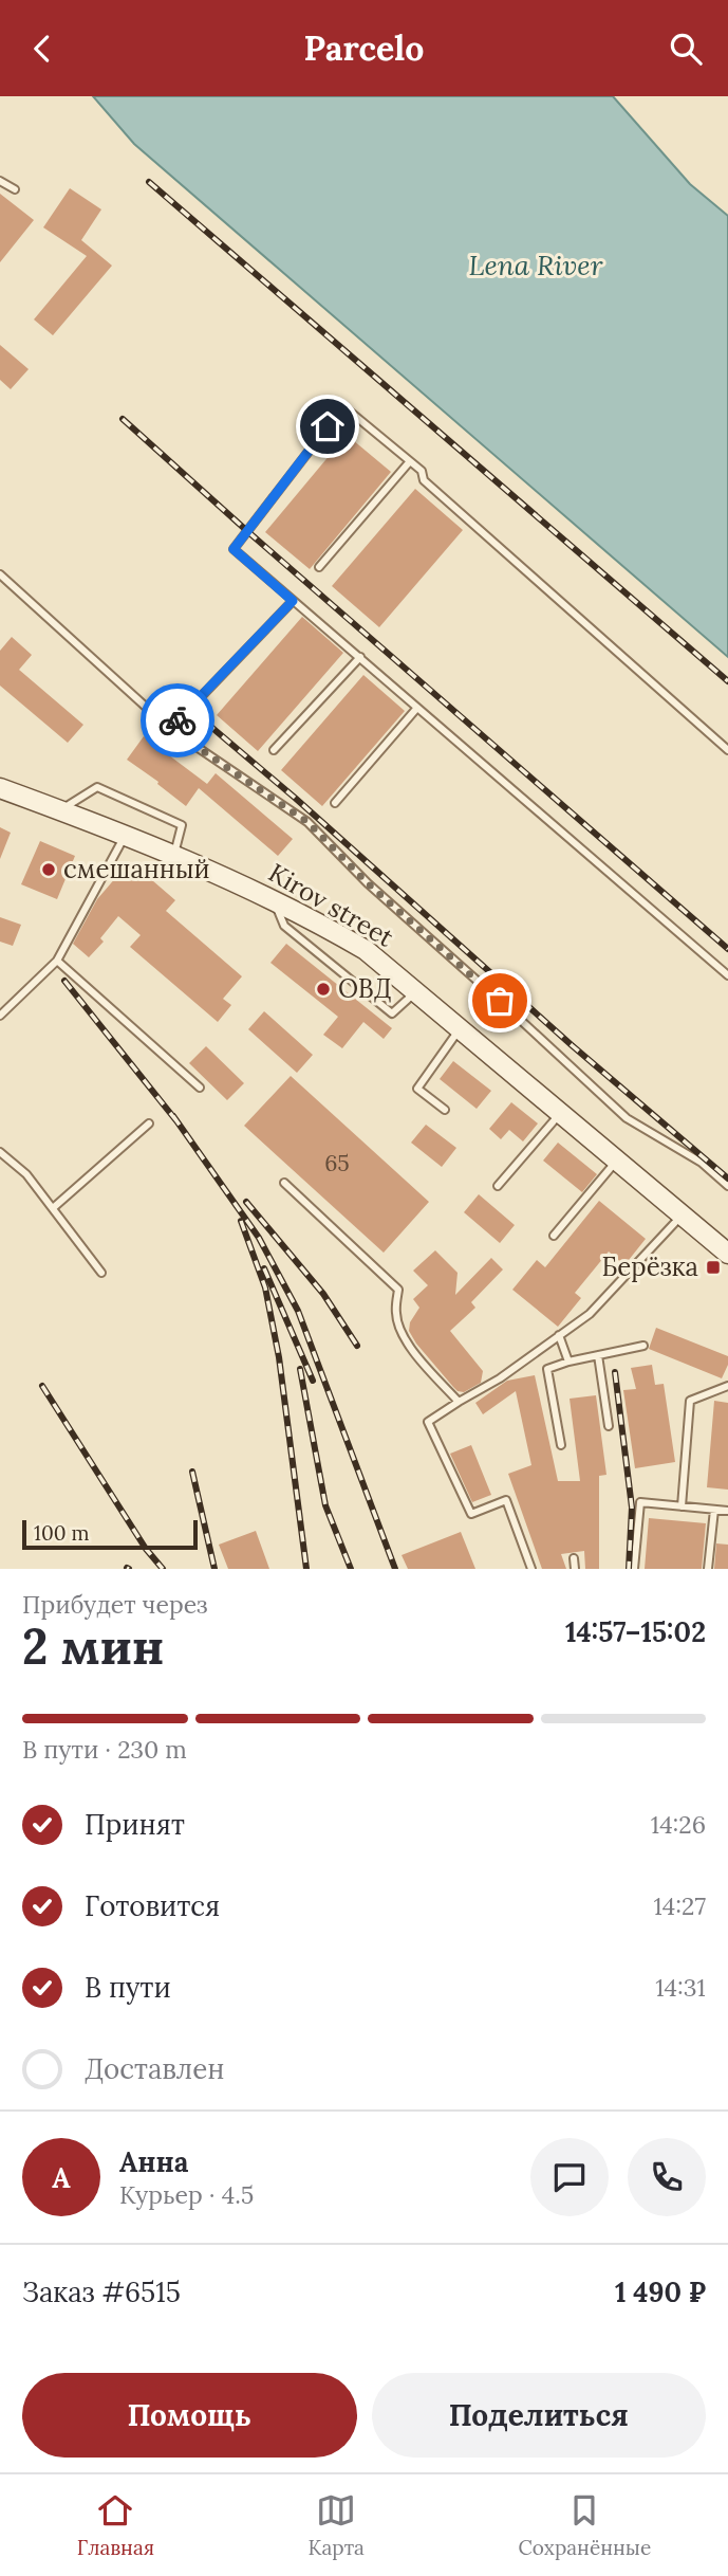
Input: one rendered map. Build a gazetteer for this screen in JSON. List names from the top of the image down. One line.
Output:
{"streets":{"main road":["Kirov street"]},"water":["Lena River"],"places":{"other":["смешанный","ОВД"],"transit":["Берёзка"]},"house_numbers":["65"],"scale_bar":"100 m","page":{"header":"Parcelo","scale":"100 m","heading":["2 мин","Прибудет через","14:57–15:02"],"panel":["Анна","Курьер · 4.5","Заказ #6515","1 490 ₽"],"bar":"В пути · 230 m","list":[["Принят","14:26"],["Готовится","14:27"],["В пути","14:31"],"Доставлен"],"round":"А","buttons":["Помощь","Поделиться"],"tabs":["Главная","Карта","Сохранённые"]}}
